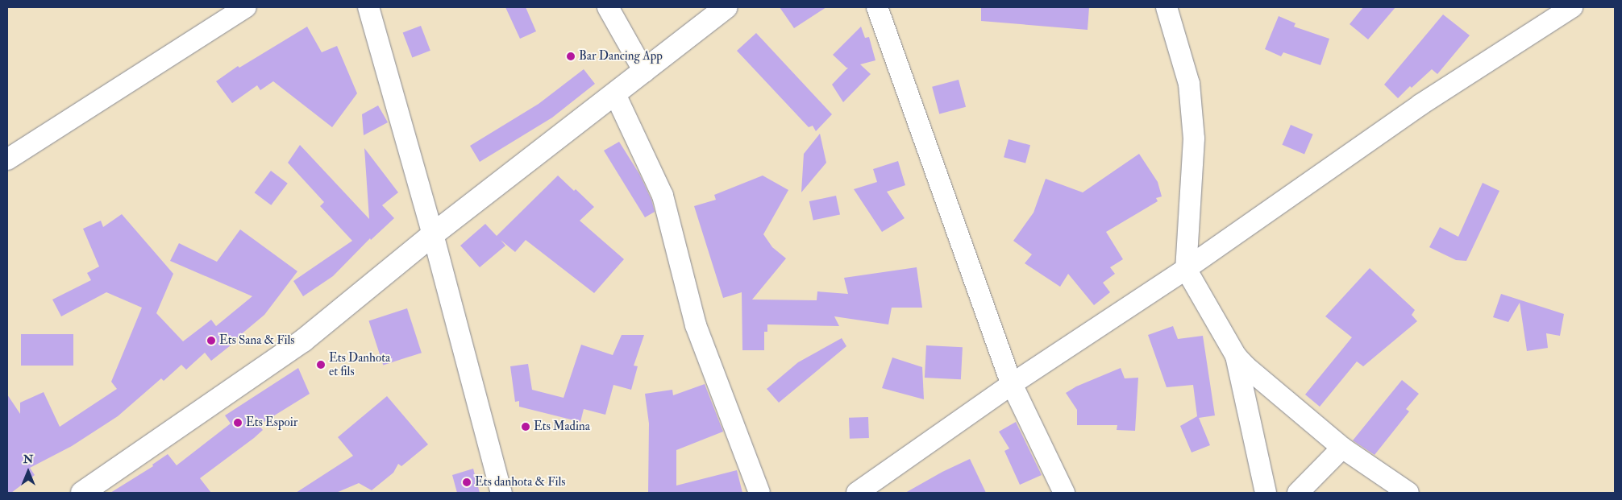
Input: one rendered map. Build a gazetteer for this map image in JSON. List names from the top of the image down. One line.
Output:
{"places":["Bar Dancing App","Ets Sana & Fils","Ets Danhota et fils","Ets Espoir","Ets Madina","Ets danhota & Fils"],"north":"top"}
